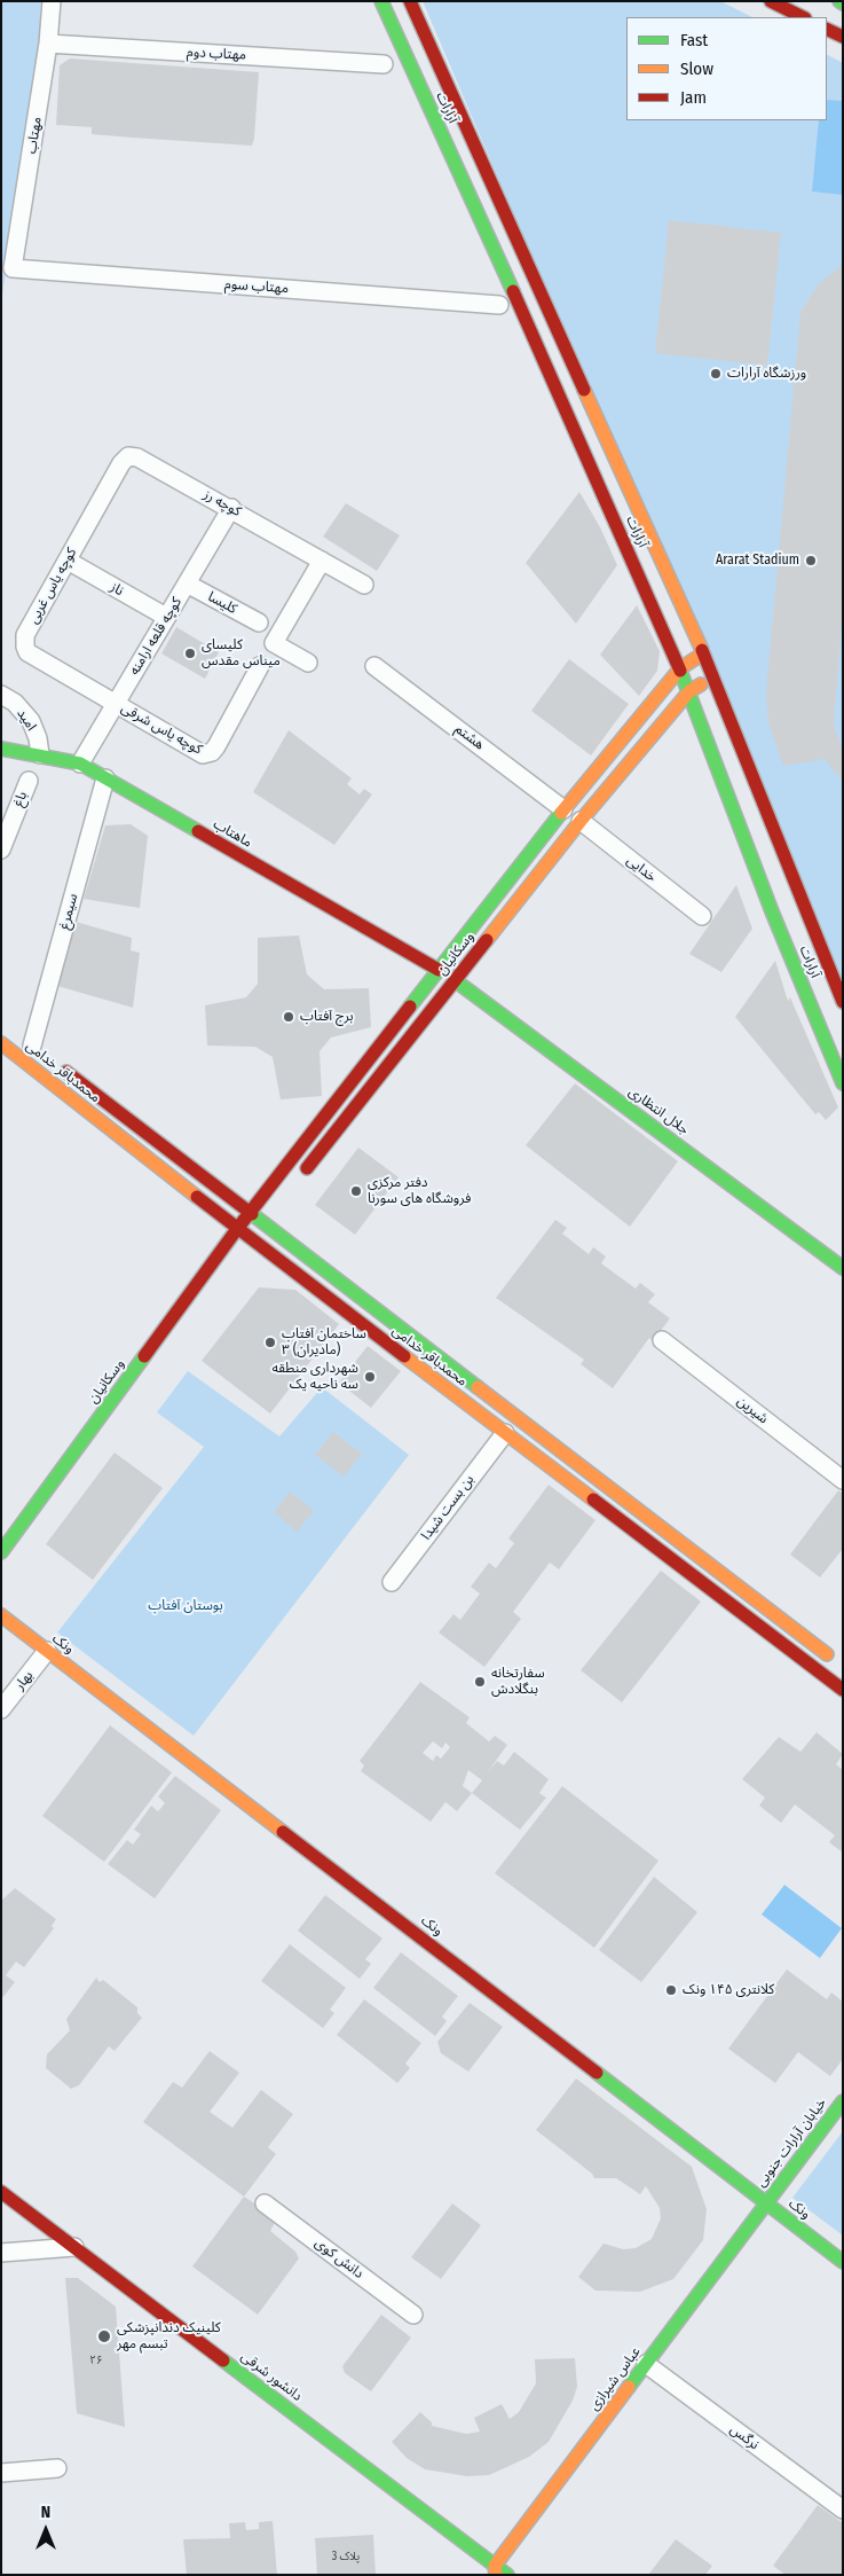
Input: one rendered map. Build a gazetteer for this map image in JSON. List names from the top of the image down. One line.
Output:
{"streets":{"main road":["آرارات","ماهتاب","وسکانیان","محمدباقر خدامی","جلال انتظاری","ونک","خیابان آرارات جنوبی","دانشور شرقی","عباس شیرازی"],"street":["مهتاب دوم","مهتاب","مهتاب سوم","کوچه رز","کوچه یاس غربی","ناز","کلیسا","کوچه قلعه ارامنه","امید","کوچه یاس شرقی","هشتم","باغ","خدایی","سیمرغ","شیرین","بن بست شیدا","بهار","دانش کوی","نرگس"]},"crossings":[["مهتاب دوم","مهتاب"],["آرارات","وسکانیان"],["مهتاب","مهتاب سوم"],["کوچه رز","کوچه یاس غربی"],["کوچه رز","کوچه قلعه ارامنه"],["کوچه یاس غربی","ناز"],["کوچه یاس غربی","کوچه قلعه ارامنه"],["کوچه یاس غربی","کوچه یاس شرقی"],["ناز","کوچه قلعه ارامنه"],["کلیسا","کوچه قلعه ارامنه"],["کوچه قلعه ارامنه","کوچه یاس شرقی"],["کوچه قلعه ارامنه","ماهتاب"],["امید","ماهتاب"],["هشتم","وسکانیان"],["ماهتاب","سیمرغ"],["ماهتاب","وسکانیان"],["خدایی","وسکانیان"],["سیمرغ","محمدباقر خدامی"],["وسکانیان","محمدباقر خدامی"],["وسکانیان","جلال انتظاری"],["محمدباقر خدامی","بن بست شیدا"],["ونک","بهار"],["ونک","خیابان آرارات جنوبی"],["ونک","عباس شیرازی"],["خیابان آرارات جنوبی","عباس شیرازی"],["دانشور شرقی","عباس شیرازی"],["عباس شیرازی","نرگس"]],"parks":["بوستان آفتاب"],"places":["ورزشگاه آرارات","Ararat Stadium","کلیسای میناس مقدس","برج آفتاب","دفتر مرکزی فروشگاه های سورنا","ساختمان آفتاب ۳ (مادیران)","شهرداری منطقه سه ناحیه یک","سفارتخانه بنگلادش","کلانتری ۱۴۵ ونک","کلینیک دندانپزشکی تبسم مهر"],"house_numbers":["۲۶","پلاک 3"],"legend":["Fast","Slow","Jam"],"north":"top"}
